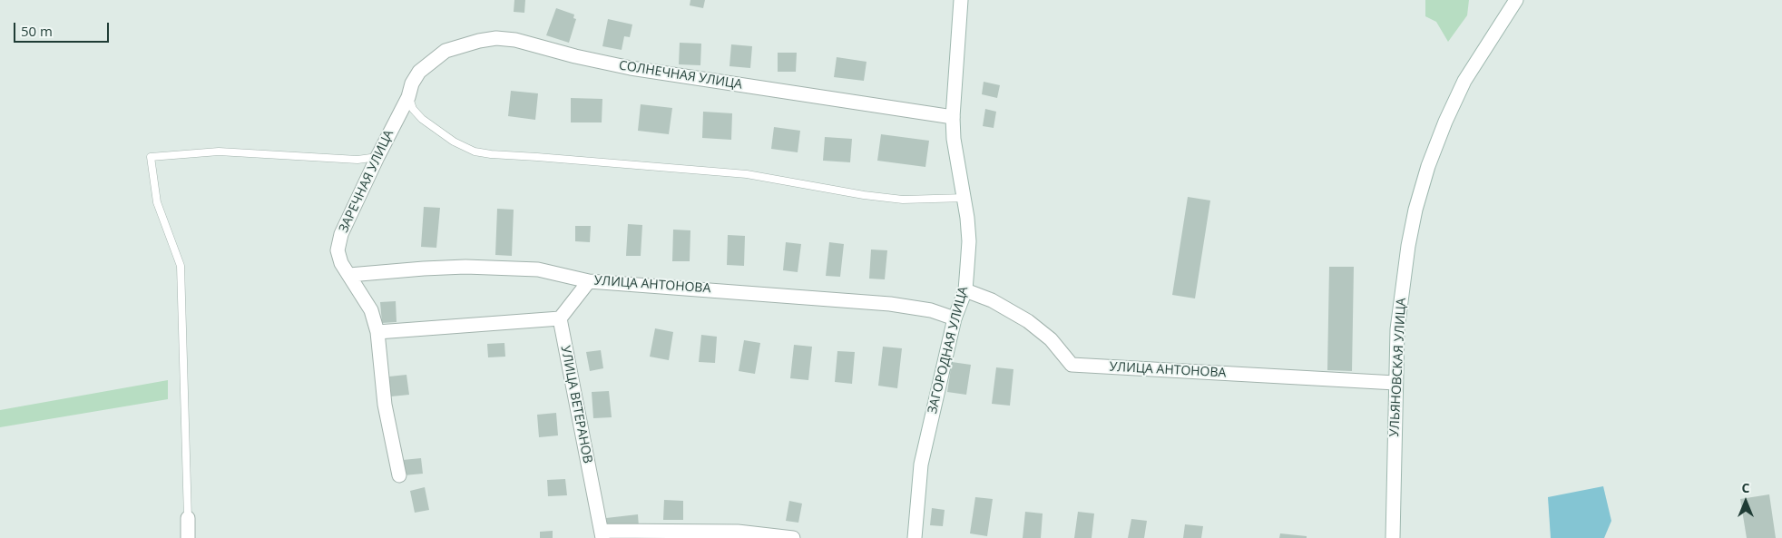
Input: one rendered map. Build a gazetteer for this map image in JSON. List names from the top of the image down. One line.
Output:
{"streets":{"street":["СОЛНЕЧНАЯ УЛИЦА","ЗАРЕЧНАЯ УЛИЦА","УЛИЦА АНТОНОВА","ЗАГОРОДНАЯ УЛИЦА","УЛЬЯНОВСКАЯ УЛИЦА","УЛИЦА ВЕТЕРАНОВ"]},"crossings":[["СОЛНЕЧНАЯ УЛИЦА","ЗАРЕЧНАЯ УЛИЦА"],["СОЛНЕЧНАЯ УЛИЦА","ЗАГОРОДНАЯ УЛИЦА"],["ЗАРЕЧНАЯ УЛИЦА","УЛИЦА АНТОНОВА"],["УЛИЦА АНТОНОВА","ЗАГОРОДНАЯ УЛИЦА"],["УЛИЦА АНТОНОВА","УЛЬЯНОВСКАЯ УЛИЦА"]],"scale_bar":"50 m","north":"top"}
